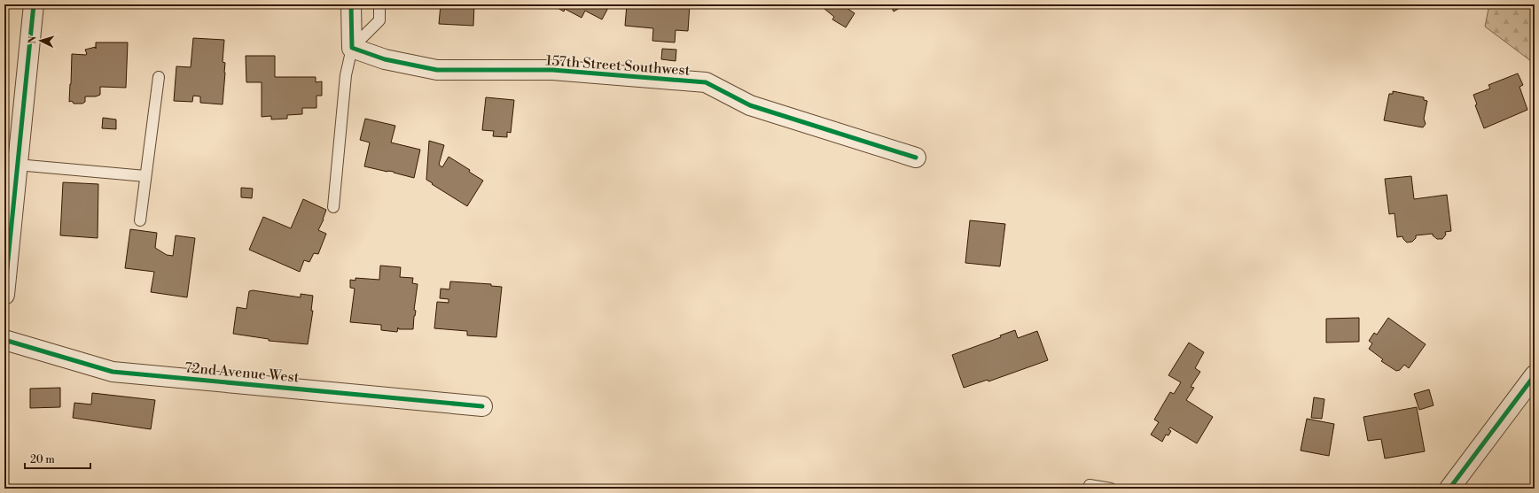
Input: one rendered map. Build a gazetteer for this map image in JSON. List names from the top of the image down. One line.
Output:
{"streets":{"street":["157th Street Southwest","72nd Avenue West"]},"scale_bar":"20 m","north":"left"}
